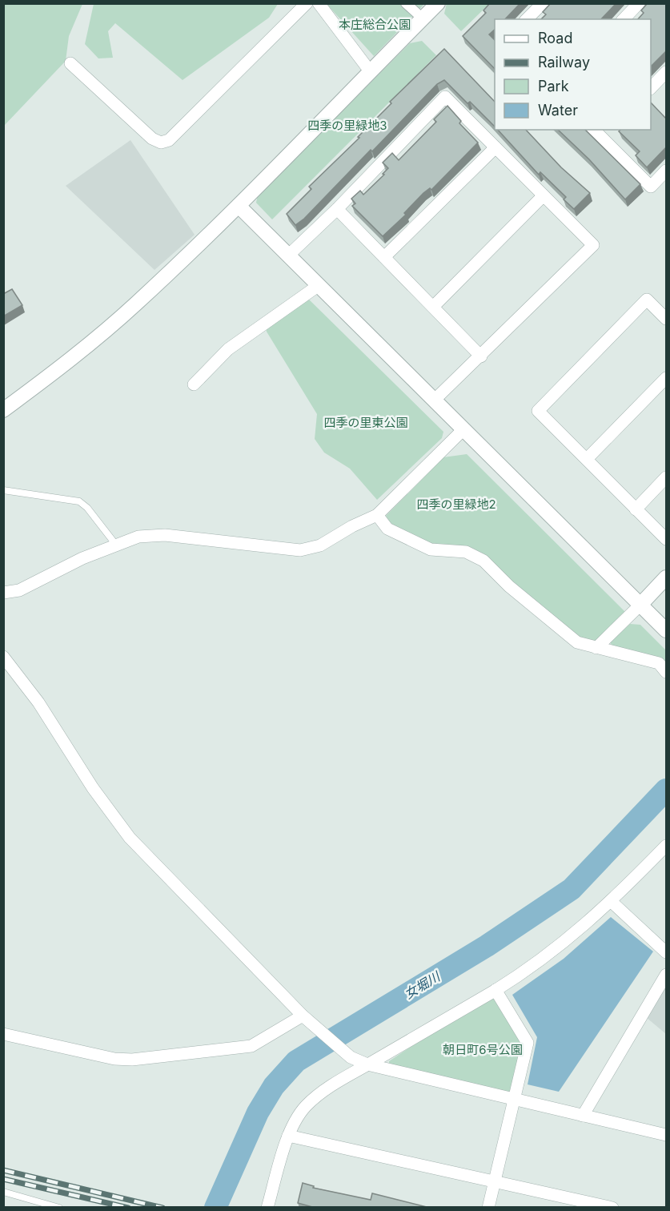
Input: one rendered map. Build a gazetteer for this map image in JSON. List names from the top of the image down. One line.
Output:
{"water":["女堀川"],"parks":["本庄総合公園","四季の里緑地3","四季の里東公園","四季の里緑地2","朝日町6号公園"],"legend":["Road","Railway","Park","Water"]}
